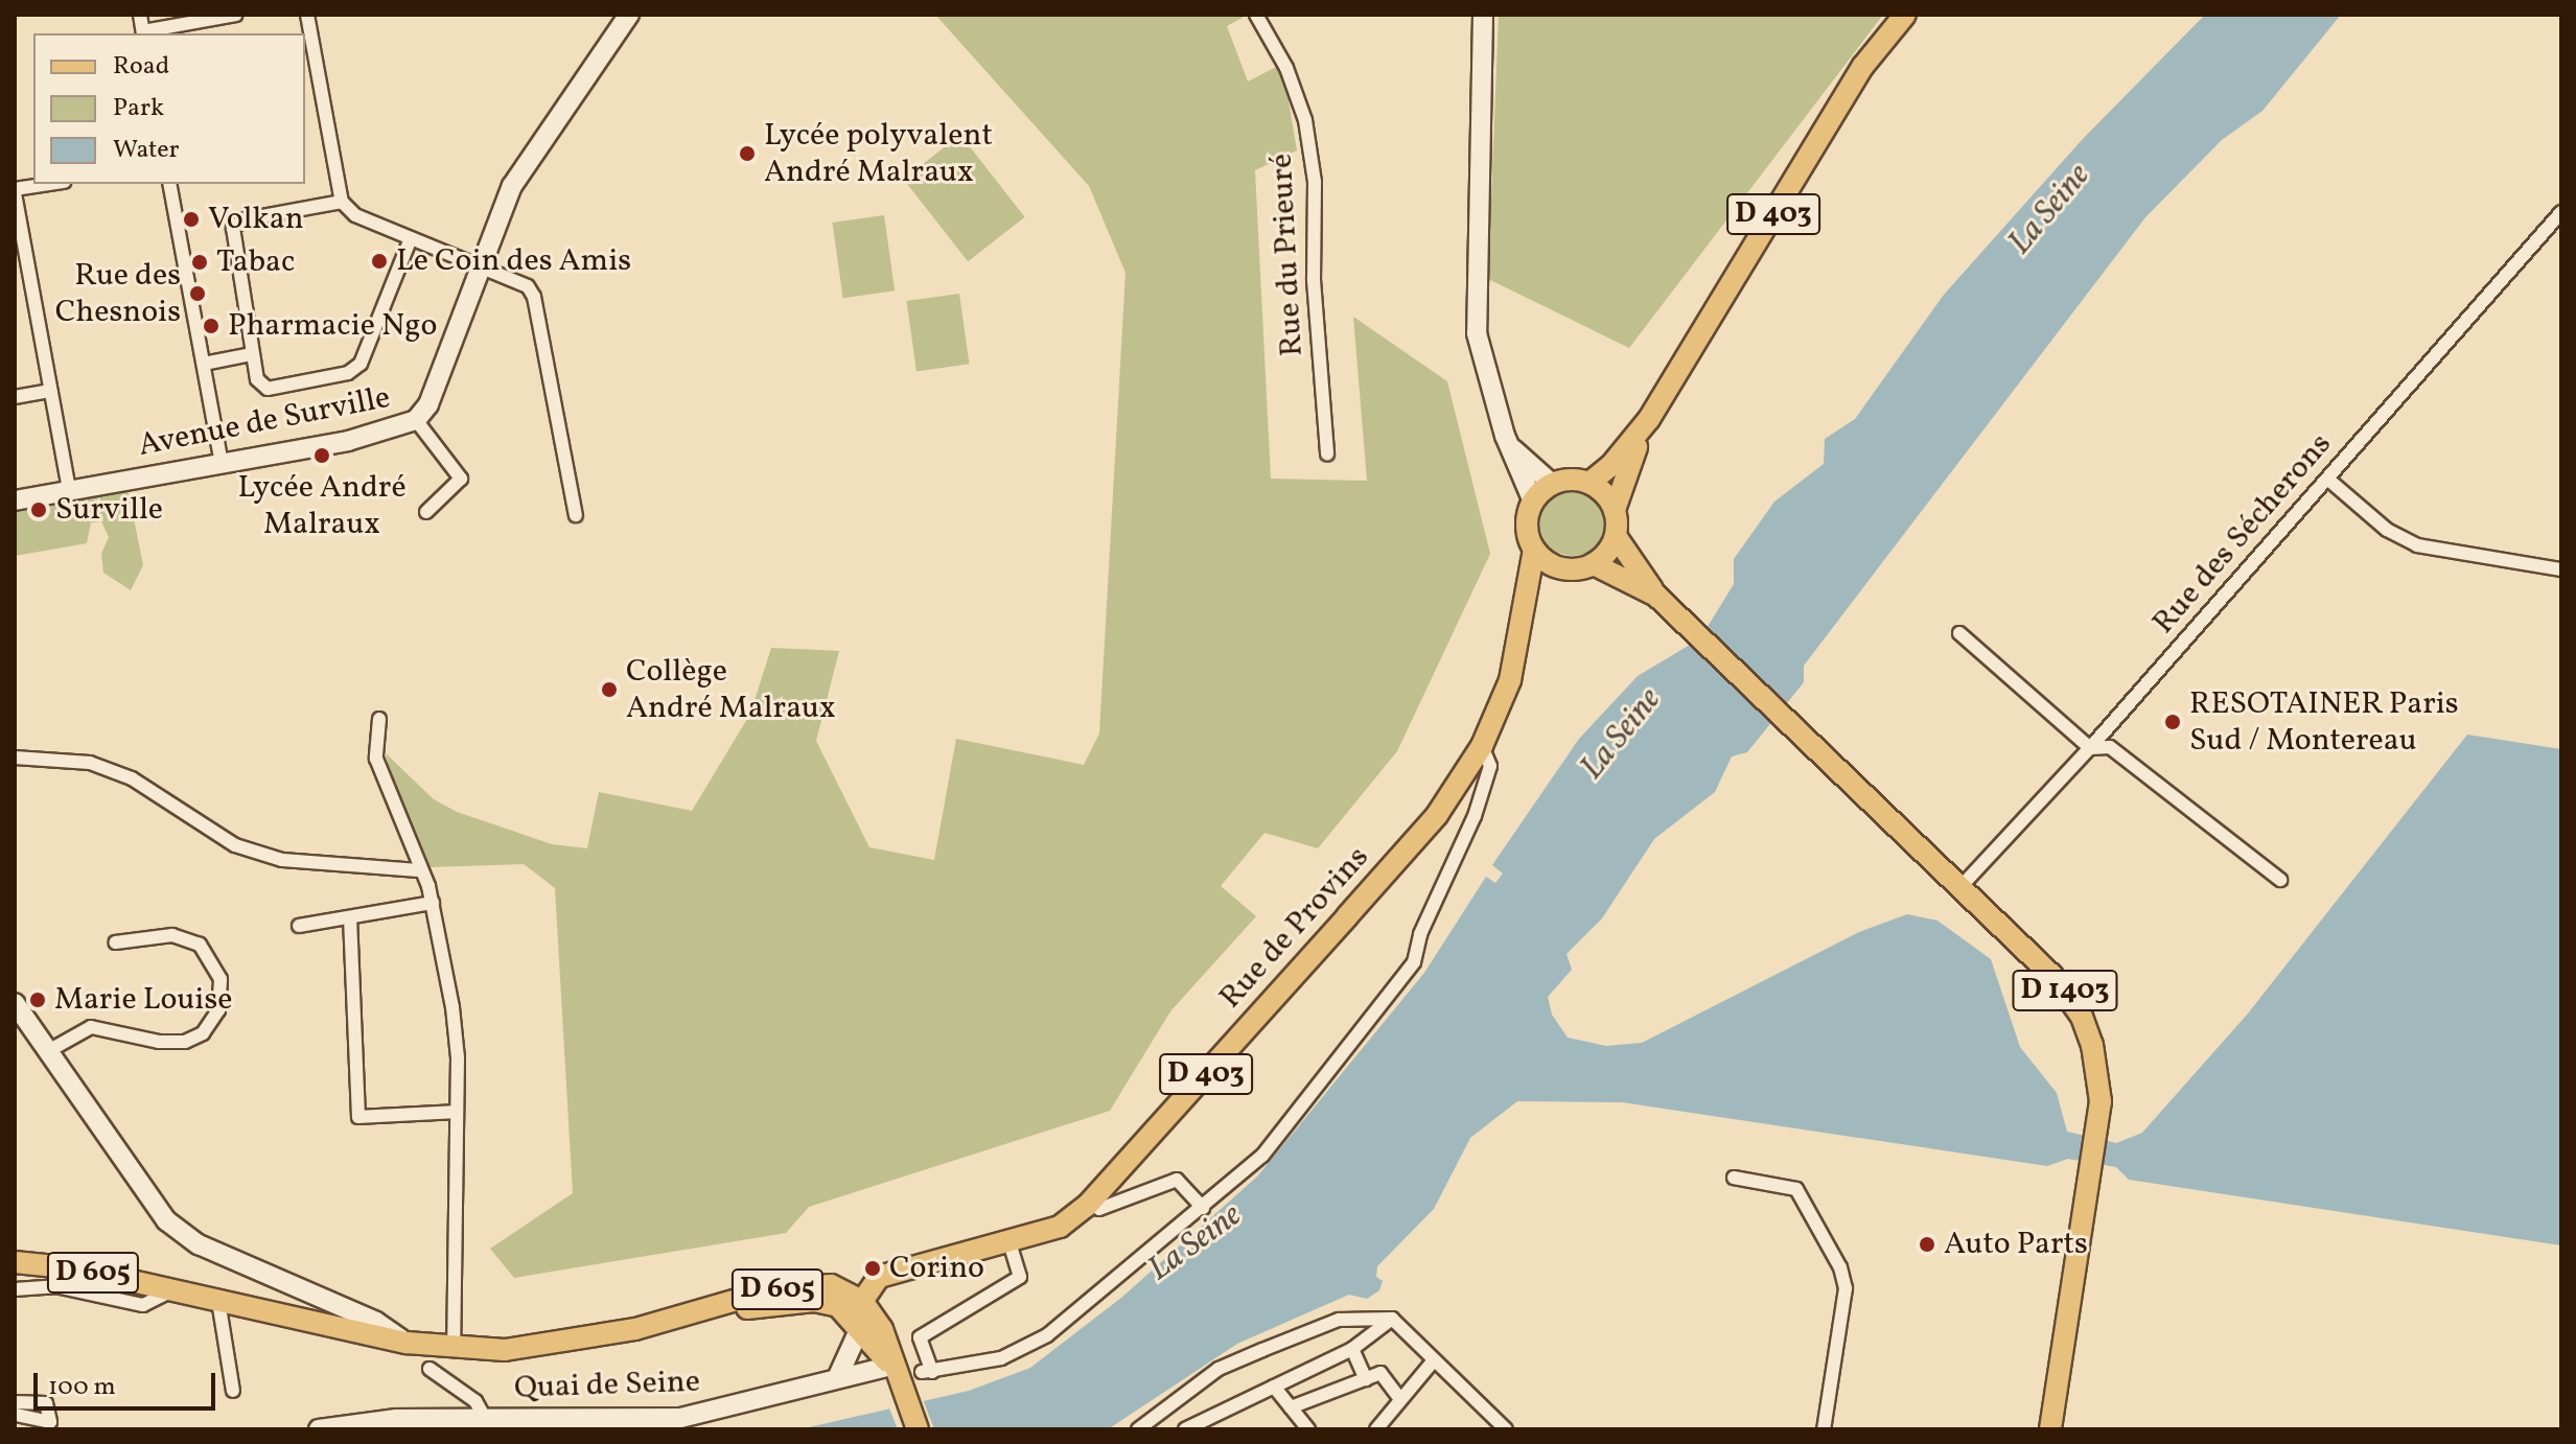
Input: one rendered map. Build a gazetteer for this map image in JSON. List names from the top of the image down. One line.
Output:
{"streets":{"main road":["D 403","Rue de Provins","D 1403","D 605"],"street":["Rue du Prieuré","Avenue de Surville","Rue des Sécherons","Quai de Seine"]},"crossings":[["D 403","Rue de Provins"],["D 403","D 1403"],["Rue des Sécherons","D 1403"],["Rue de Provins","D 1403"],["Rue de Provins","D 605"],["D 605","Quai de Seine"]],"water":["La Seine"],"places":["Lycée polyvalent André Malraux","Volkan","Le Coin des Amis","Tabac","Rue des Chesnois","Pharmacie Ngo","Lycée André Malraux","Surville","Collège André Malraux","RESOTAINER Paris Sud / Montereau","Marie Louise","Auto Parts","Corino"],"legend":["Road","Park","Water"],"scale_bar":"100 m"}
